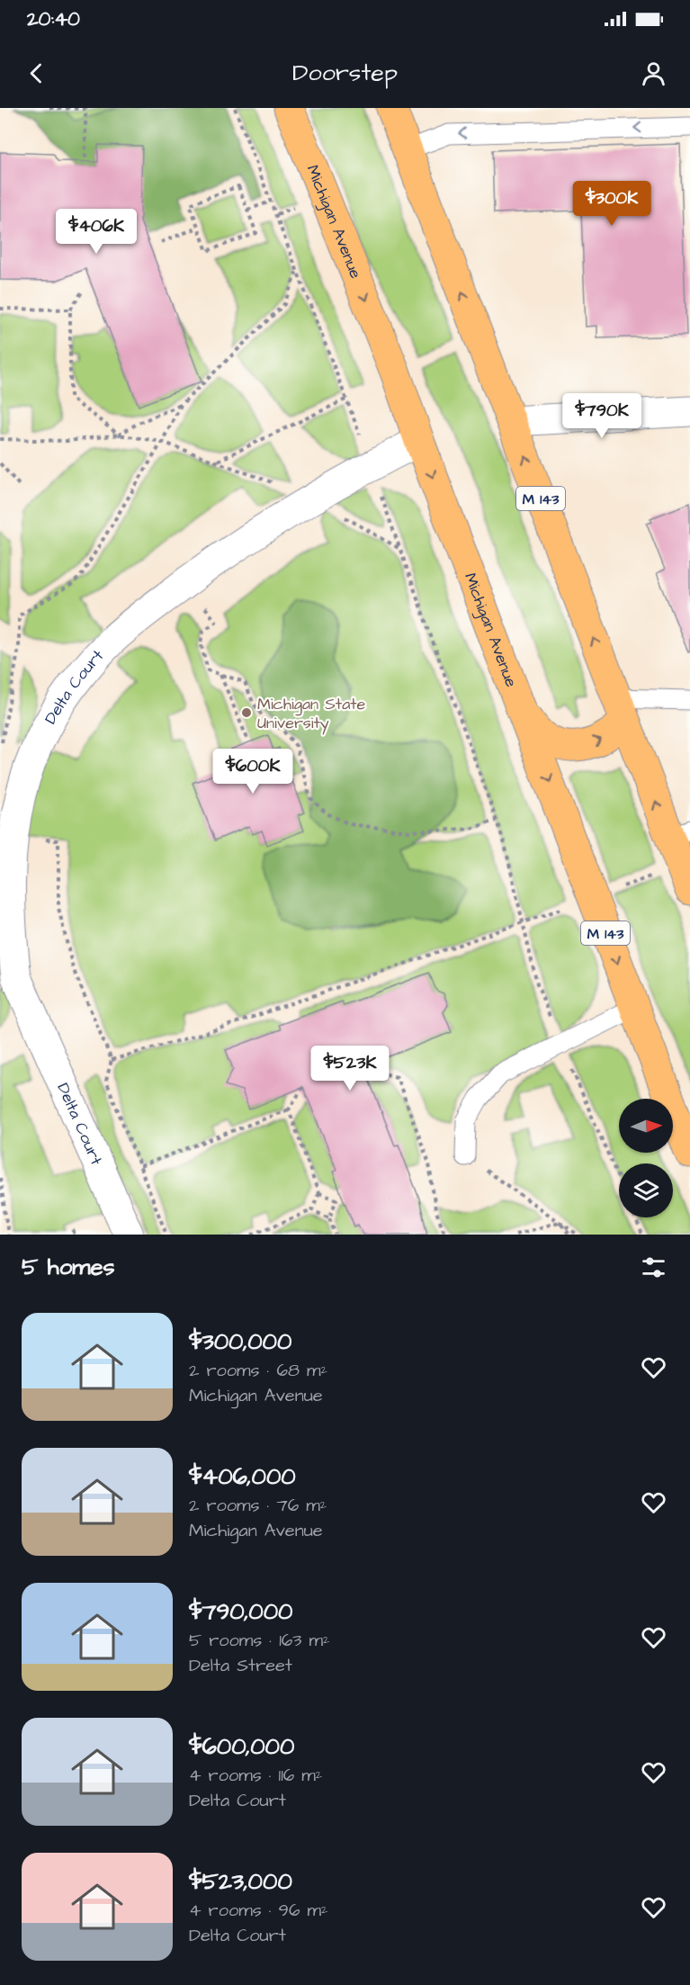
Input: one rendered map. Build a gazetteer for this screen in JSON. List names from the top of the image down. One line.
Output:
{"streets":{"main road":["Michigan Avenue","M 143"],"street":["Delta Court"]},"crossings":[["Michigan Avenue","Delta Court"]],"places":["Michigan State University"],"north":"right","page":{"status":"20:40","header":"Doorstep","price":["$300K","$406K","$790K","$600K","$523K"],"heading":"5 homes","list":[{"name":"$300,000","note":"2 rooms · 68 m² · Michigan Avenue"},{"name":"$406,000","note":"2 rooms · 76 m² · Michigan Avenue"},{"name":"$790,000","note":"5 rooms · 163 m² · Delta Street"},{"name":"$600,000","note":"4 rooms · 116 m² · Delta Court"},{"name":"$523,000","note":"4 rooms · 96 m² · Delta Court"}]}}
